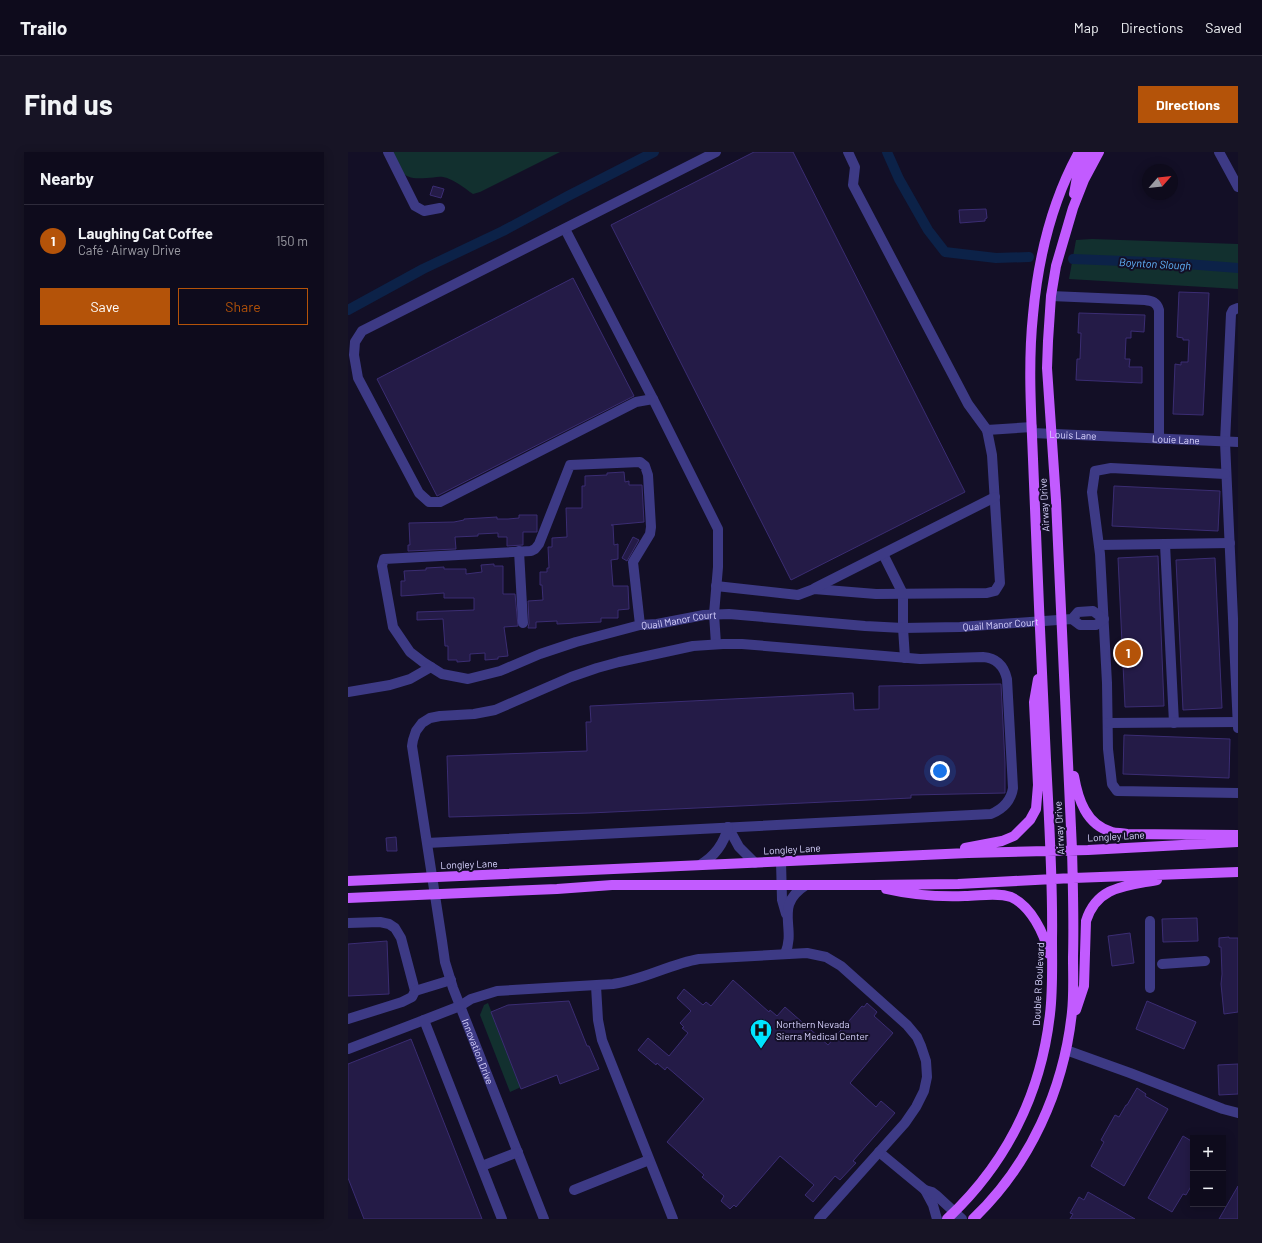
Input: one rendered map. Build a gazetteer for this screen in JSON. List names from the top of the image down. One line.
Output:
{"streets":{"main road":["Airway Drive","Longley Lane","Double R Boulevard"],"street":["Louis Lane","Louie Lane","Quail Manor Court","Innovation Drive"]},"crossings":[["Louis Lane","Louie Lane"],["Louis Lane","Airway Drive"],["Airway Drive","Quail Manor Court"],["Airway Drive","Longley Lane"],["Airway Drive","Double R Boulevard"],["Longley Lane","Innovation Drive"]],"water":["Boynton Slough"],"places":{"hospital":["Northern Nevada Sierra Medical Center"]},"north":"top right","page":{"header":"Trailo","nav":["Map","Directions","Saved"],"buttons":["Directions",["Save","Share"]],"title":"Find us","heading":"Nearby","list":[{"mark":"1","name":"Laughing Cat Coffee","note":"Café · Airway Drive","value":"150 m"}],"pins":"1","map_buttons":["+","−"]}}
